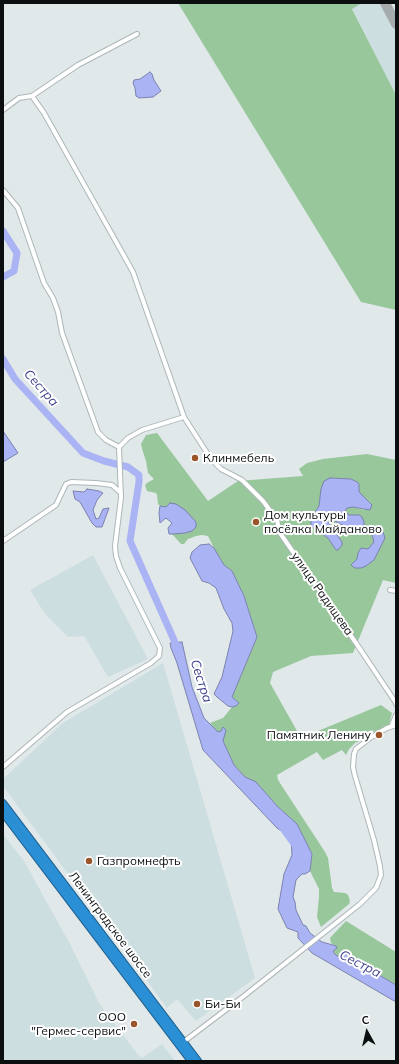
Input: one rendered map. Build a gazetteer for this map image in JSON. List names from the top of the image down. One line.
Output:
{"streets":{"highway":["Ленинградское шоссе"],"street":["улица Радищева"]},"water":["Сестра"],"places":["Клинмебель","Дом культуры посёлка Майданово","Памятник Ленину","Газпромнефть","Би-Би","ООО \"Гермес-сервис\""],"north":"top"}
